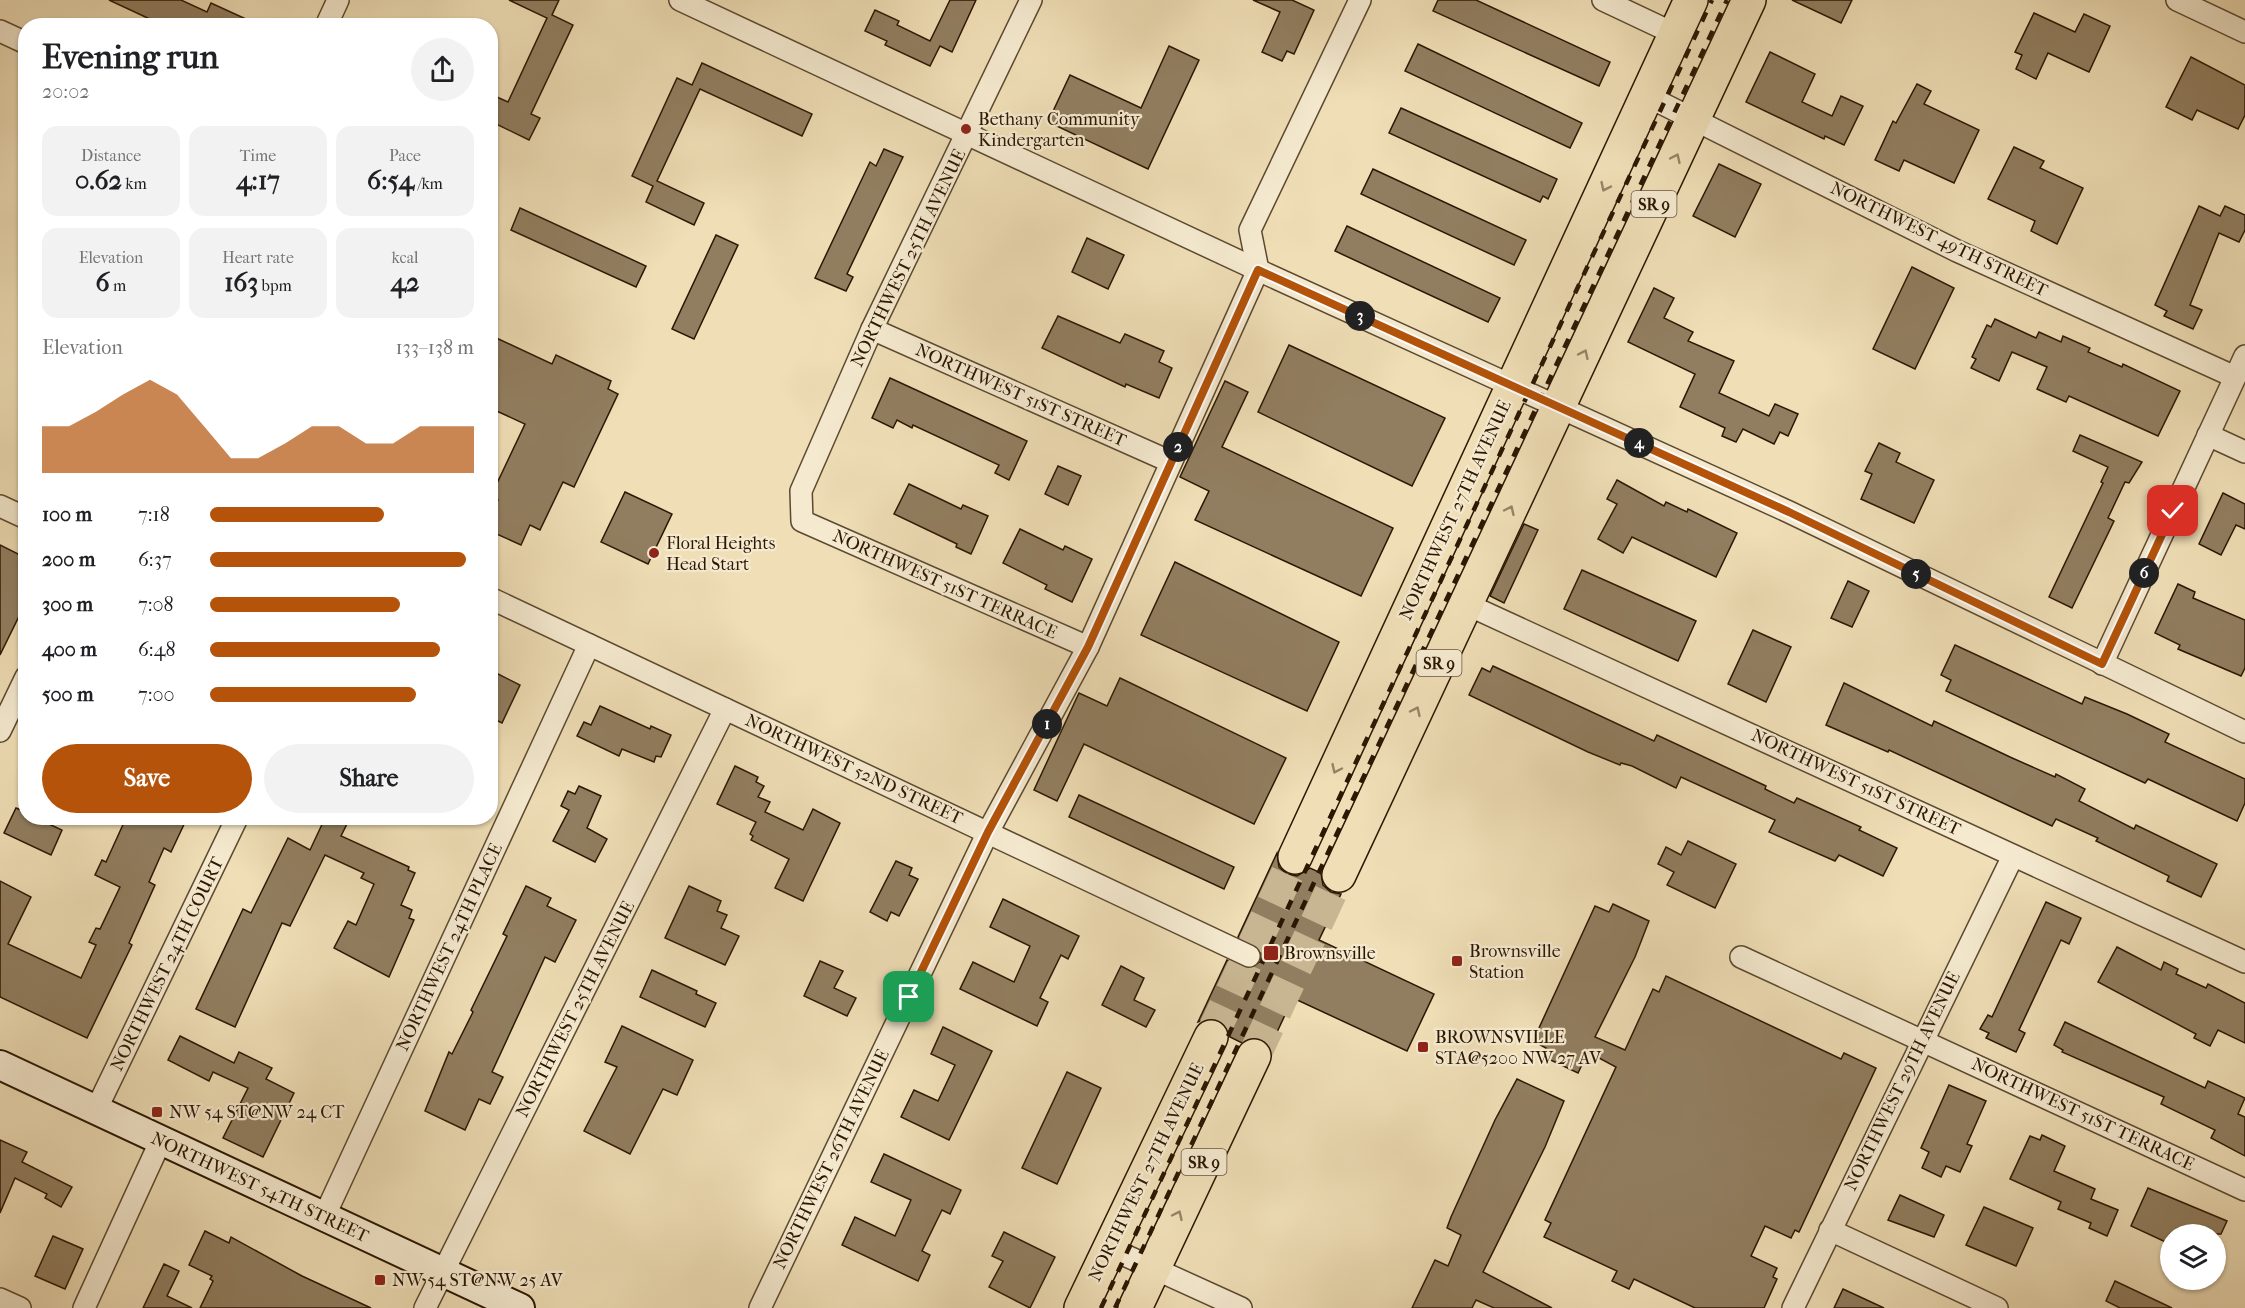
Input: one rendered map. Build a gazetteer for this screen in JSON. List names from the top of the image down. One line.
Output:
{"streets":{"main road":["SR 9","NORTHWEST 27TH AVENUE","NORTHWEST 54TH STREET"],"street":["NORTHWEST 49TH STREET","NORTHWEST 25TH AVENUE","NORTHWEST 51ST STREET","NORTHWEST 51ST TERRACE","NORTHWEST 52ND STREET","NORTHWEST 24TH PLACE","NORTHWEST 24TH COURT","NORTHWEST 29TH AVENUE","NORTHWEST 26TH AVENUE"]},"crossings":[["SR 9","NORTHWEST 49TH STREET"],["SR 9","NORTHWEST 51ST STREET"],["NORTHWEST 49TH STREET","NORTHWEST 27TH AVENUE"],["NORTHWEST 25TH AVENUE","NORTHWEST 51ST STREET"],["NORTHWEST 25TH AVENUE","NORTHWEST 51ST TERRACE"],["NORTHWEST 25TH AVENUE","NORTHWEST 52ND STREET"],["NORTHWEST 25TH AVENUE","NORTHWEST 54TH STREET"],["NORTHWEST 51ST STREET","NORTHWEST 29TH AVENUE"],["NORTHWEST 51ST STREET","NORTHWEST 26TH AVENUE"],["NORTHWEST 51ST TERRACE","NORTHWEST 29TH AVENUE"],["NORTHWEST 51ST TERRACE","NORTHWEST 26TH AVENUE"],["NORTHWEST 52ND STREET","NORTHWEST 24TH PLACE"],["NORTHWEST 52ND STREET","NORTHWEST 26TH AVENUE"],["NORTHWEST 24TH PLACE","NORTHWEST 54TH STREET"],["NORTHWEST 24TH COURT","NORTHWEST 54TH STREET"]],"places":{"other":["Bethany Community Kindergarten","Floral Heights Head Start"],"transit":["Brownsville","Brownsville Station","BROWNSVILLE STA@5200 NW 27 AV","NW 54 ST@NW 24 CT","NW 54 ST@NW 25 AV"]},"page":{"heading":["Evening run","20:02"],"stats":[["Distance","0.62 km"],["Time","4:17"],["Pace","6:54 /km"],["Elevation","6 m"],["Heart rate","163 bpm"],["kcal","42"]],"pins":["3","4","2","6","5","1"],"chart":["Elevation","133–138 m"],"list":[{"name":"100 m","note":"7:18"},{"name":"200 m","note":"6:37"},{"name":"300 m","note":"7:08"},{"name":"400 m","note":"6:48"},{"name":"500 m","note":"7:00"}],"buttons":["Save","Share"]}}
